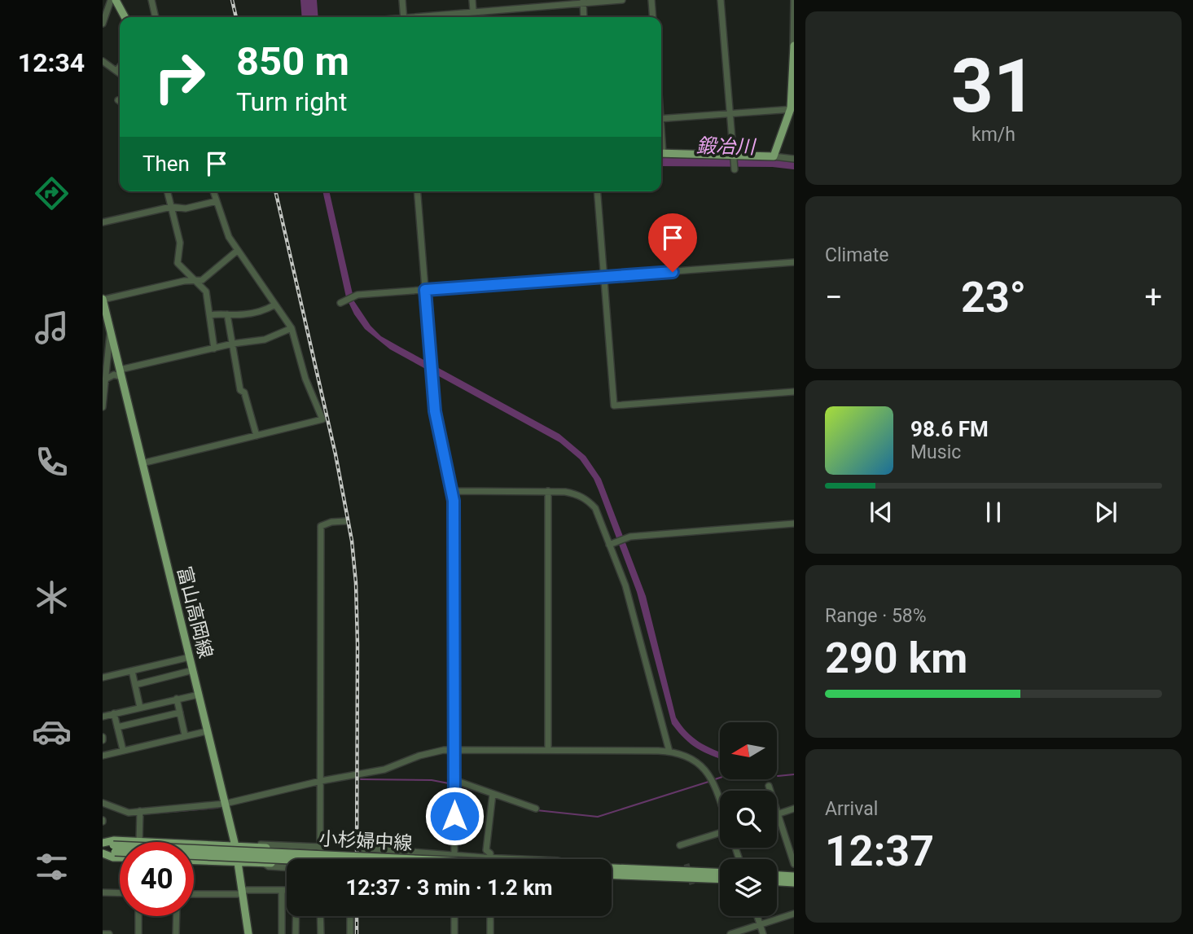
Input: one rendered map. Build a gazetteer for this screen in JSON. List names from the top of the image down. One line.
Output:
{"streets":{"main road":["富山高岡線","小杉婦中線"]},"water":["鍛冶川"],"north":"left","page":{"tabs":"12:34","tile":[["31","km/h"],"Climate",["Range · 58%","290 km"],["Arrival","12:37"]],"turn":["850 m","Turn right"],"then":"Then","heat":["−","23°","+"],"song":["98.6 FM","Music"],"limit":"40","trip":"12:37 · 3 min · 1.2 km"}}
